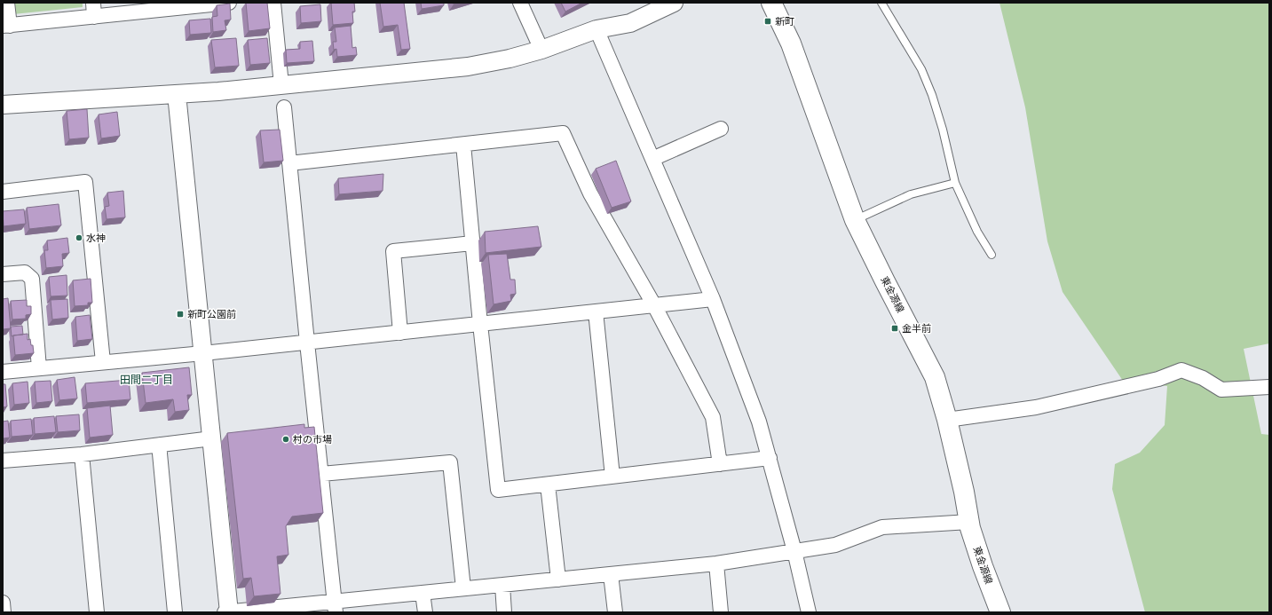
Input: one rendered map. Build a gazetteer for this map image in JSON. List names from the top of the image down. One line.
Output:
{"streets":{"main road":["東金源線"]},"districts":["田間二丁目"],"places":{"transit":["新町","新町公園前","金半前"],"other":["水神","村の市場"]}}
